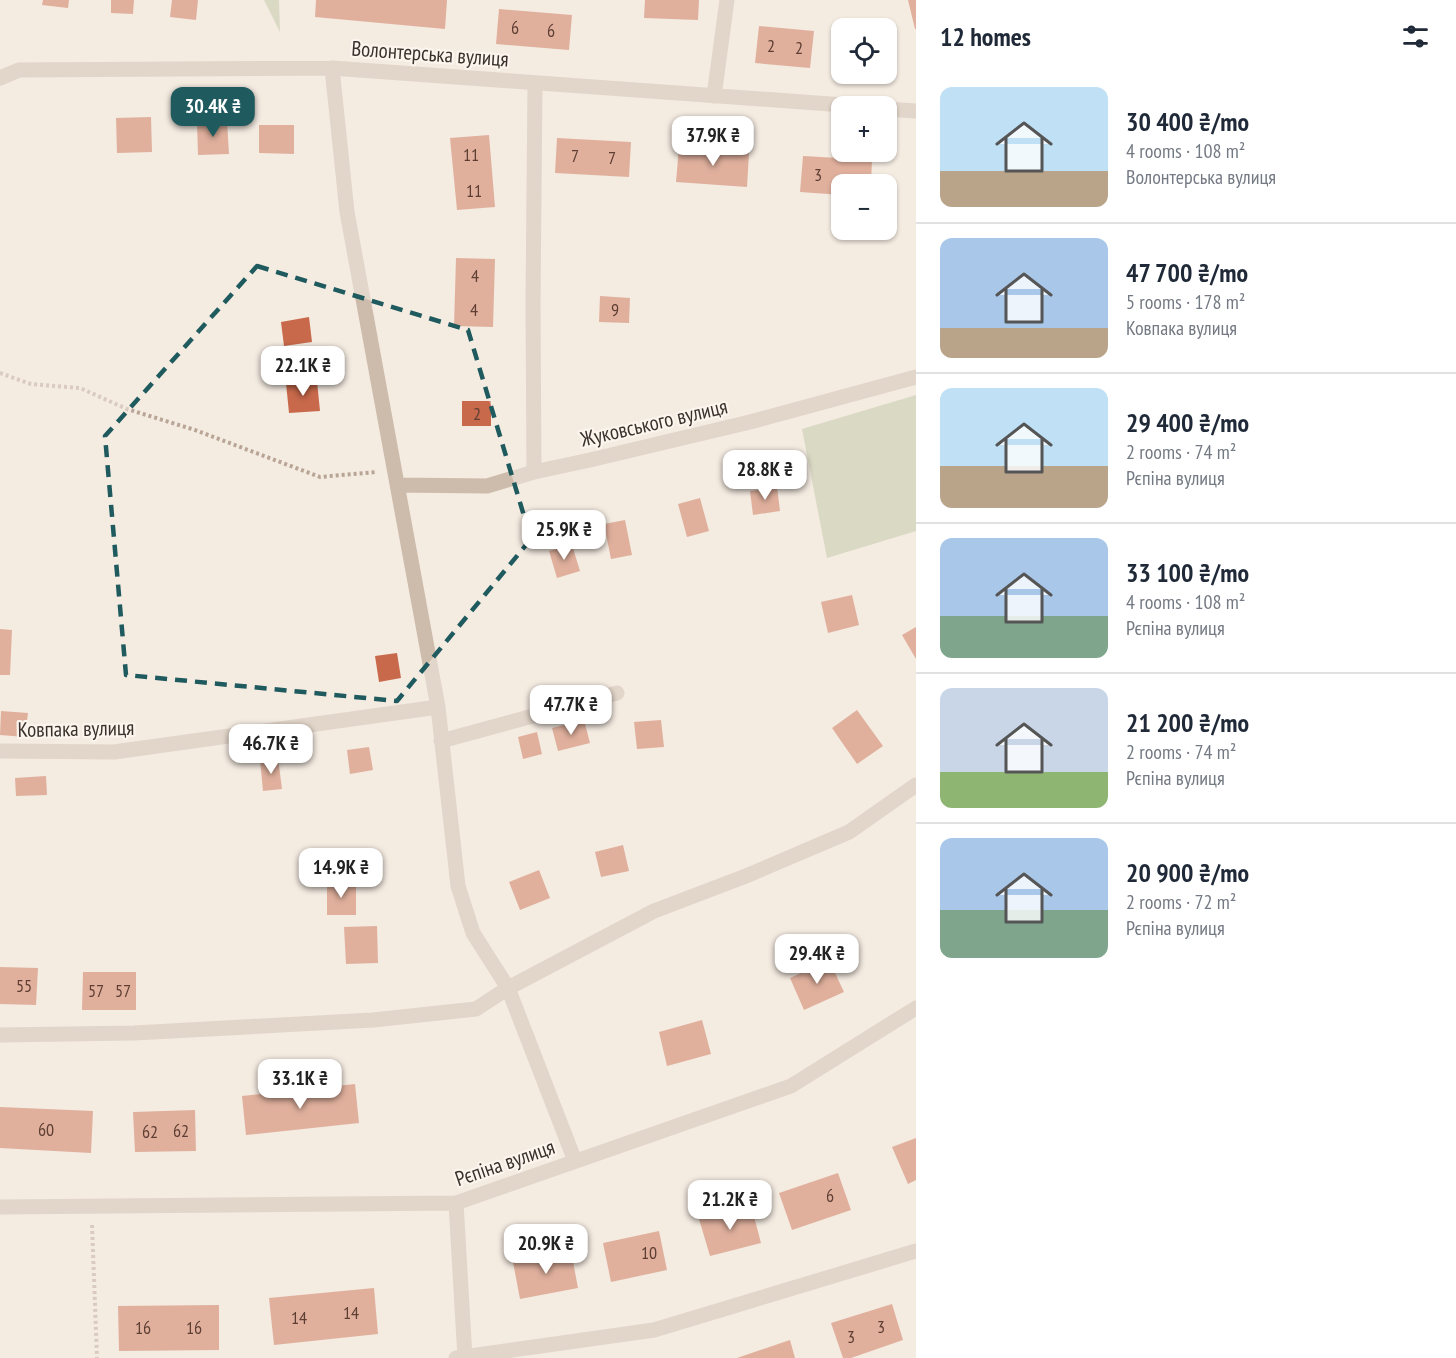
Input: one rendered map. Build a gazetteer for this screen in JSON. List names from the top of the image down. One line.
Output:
{"streets":{"street":["Волонтерська вулиця","Жуковського вулиця","Ковпака вулиця","Рєпіна вулиця"]},"house_numbers":["6","6","2","2","11","7","7","3","11","4","4","9","2","55","57","57","60","62","62","6","10","14","14","3","16","16","3"],"page":{"heading":"12 homes","map_buttons":["+","−"],"list":[{"name":"30 400 ₴/mo","note":"4 rooms · 108 m² · Волонтерська вулиця"},{"name":"47 700 ₴/mo","note":"5 rooms · 178 m² · Ковпака вулиця"},{"name":"29 400 ₴/mo","note":"2 rooms · 74 m² · Рєпіна вулиця"},{"name":"33 100 ₴/mo","note":"4 rooms · 108 m² · Рєпіна вулиця"},{"name":"21 200 ₴/mo","note":"2 rooms · 74 m² · Рєпіна вулиця"},{"name":"20 900 ₴/mo","note":"2 rooms · 72 m² · Рєпіна вулиця"}],"price":["30.4K ₴","37.9K ₴","22.1K ₴","28.8K ₴","25.9K ₴","47.7K ₴","46.7K ₴","14.9K ₴","29.4K ₴","33.1K ₴","21.2K ₴","20.9K ₴"]}}
